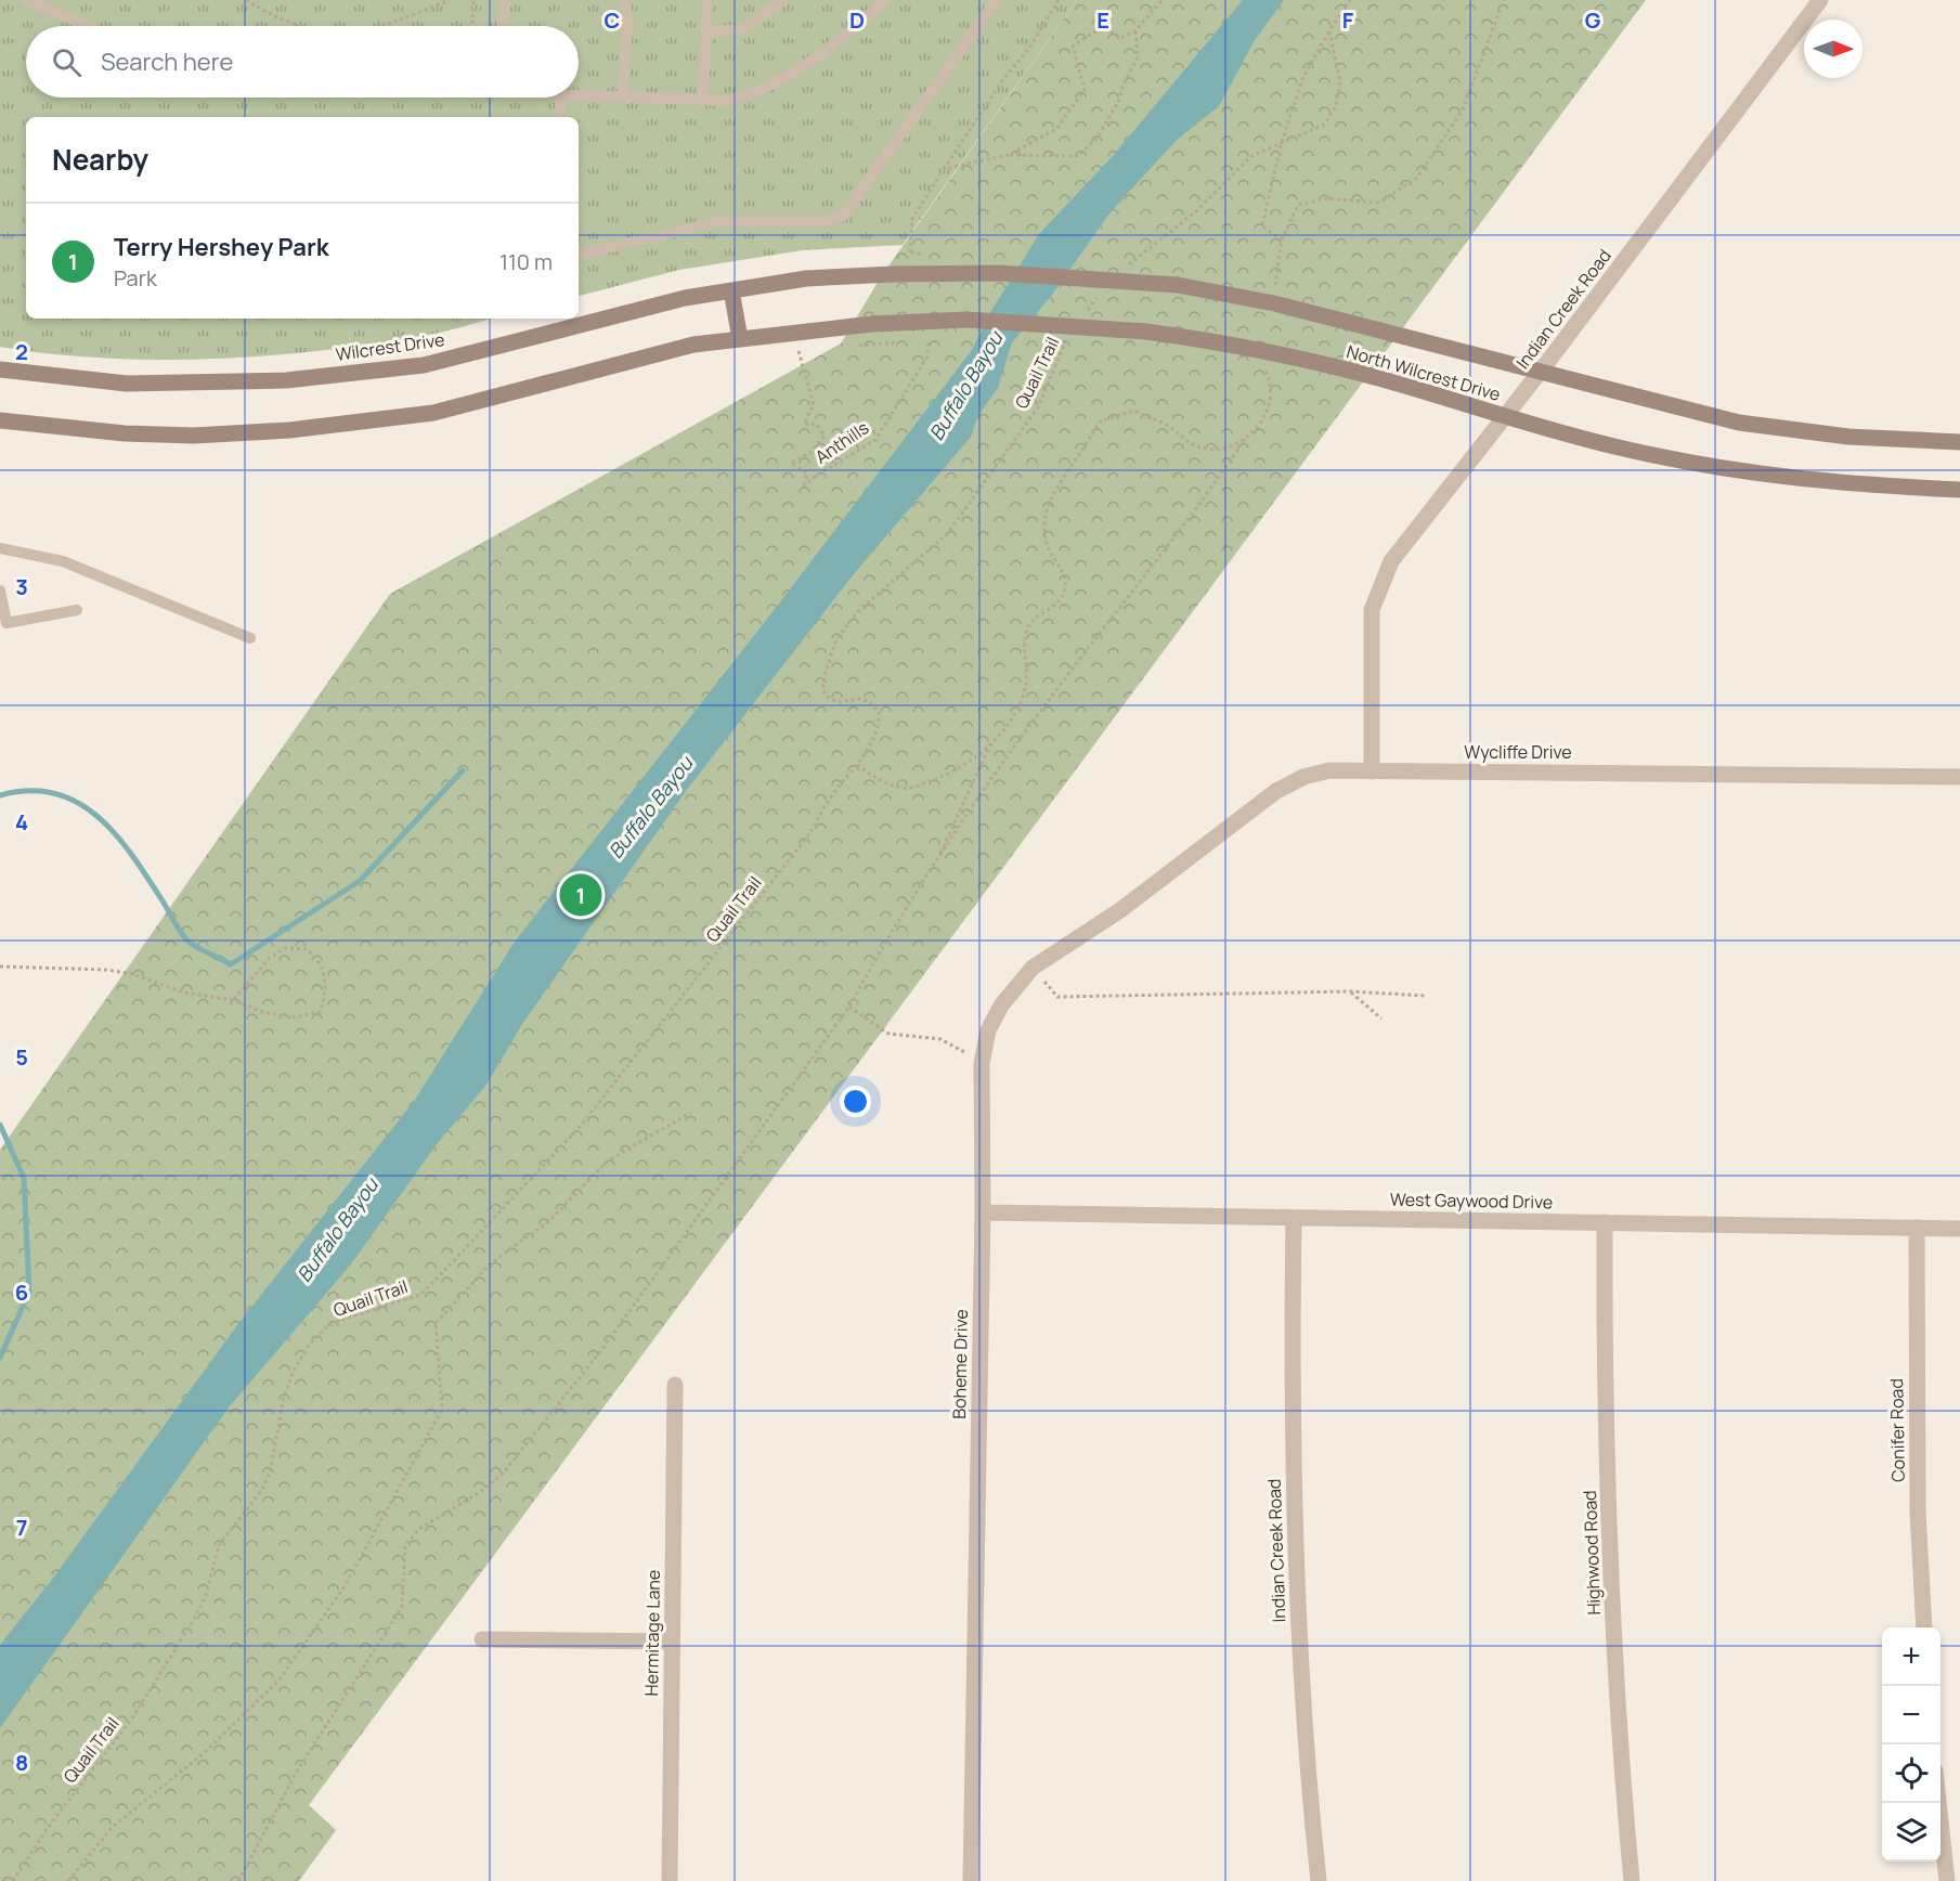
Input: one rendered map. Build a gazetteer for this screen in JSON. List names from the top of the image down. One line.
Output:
{"streets":{"main road":["Wilcrest Drive","North Wilcrest Drive"],"street":["Indian Creek Road","Wycliffe Drive","West Gaywood Drive","Boheme Drive","Conifer Road","Highwood Road","Hermitage Lane"],"path":["Quail Trail","Anthills"]},"crossings":[["Indian Creek Road","North Wilcrest Drive"],["Indian Creek Road","Wycliffe Drive"],["Indian Creek Road","West Gaywood Drive"],["Wilcrest Drive","North Wilcrest Drive"],["North Wilcrest Drive","Anthills"],["Wycliffe Drive","Boheme Drive"],["West Gaywood Drive","Boheme Drive"],["West Gaywood Drive","Conifer Road"],["West Gaywood Drive","Highwood Road"]],"water":["Buffalo Bayou"],"north":"right","page":{"search":"Search here","heading":"Nearby","list":[{"mark":"1","name":"Terry Hershey Park","note":"Park","value":"110 m"}],"pins":"1","map_buttons":["+","−"]},"grid":{"columns":["C","D","E","F","G"],"rows":["2","3","4","5","6","7","8"]}}
